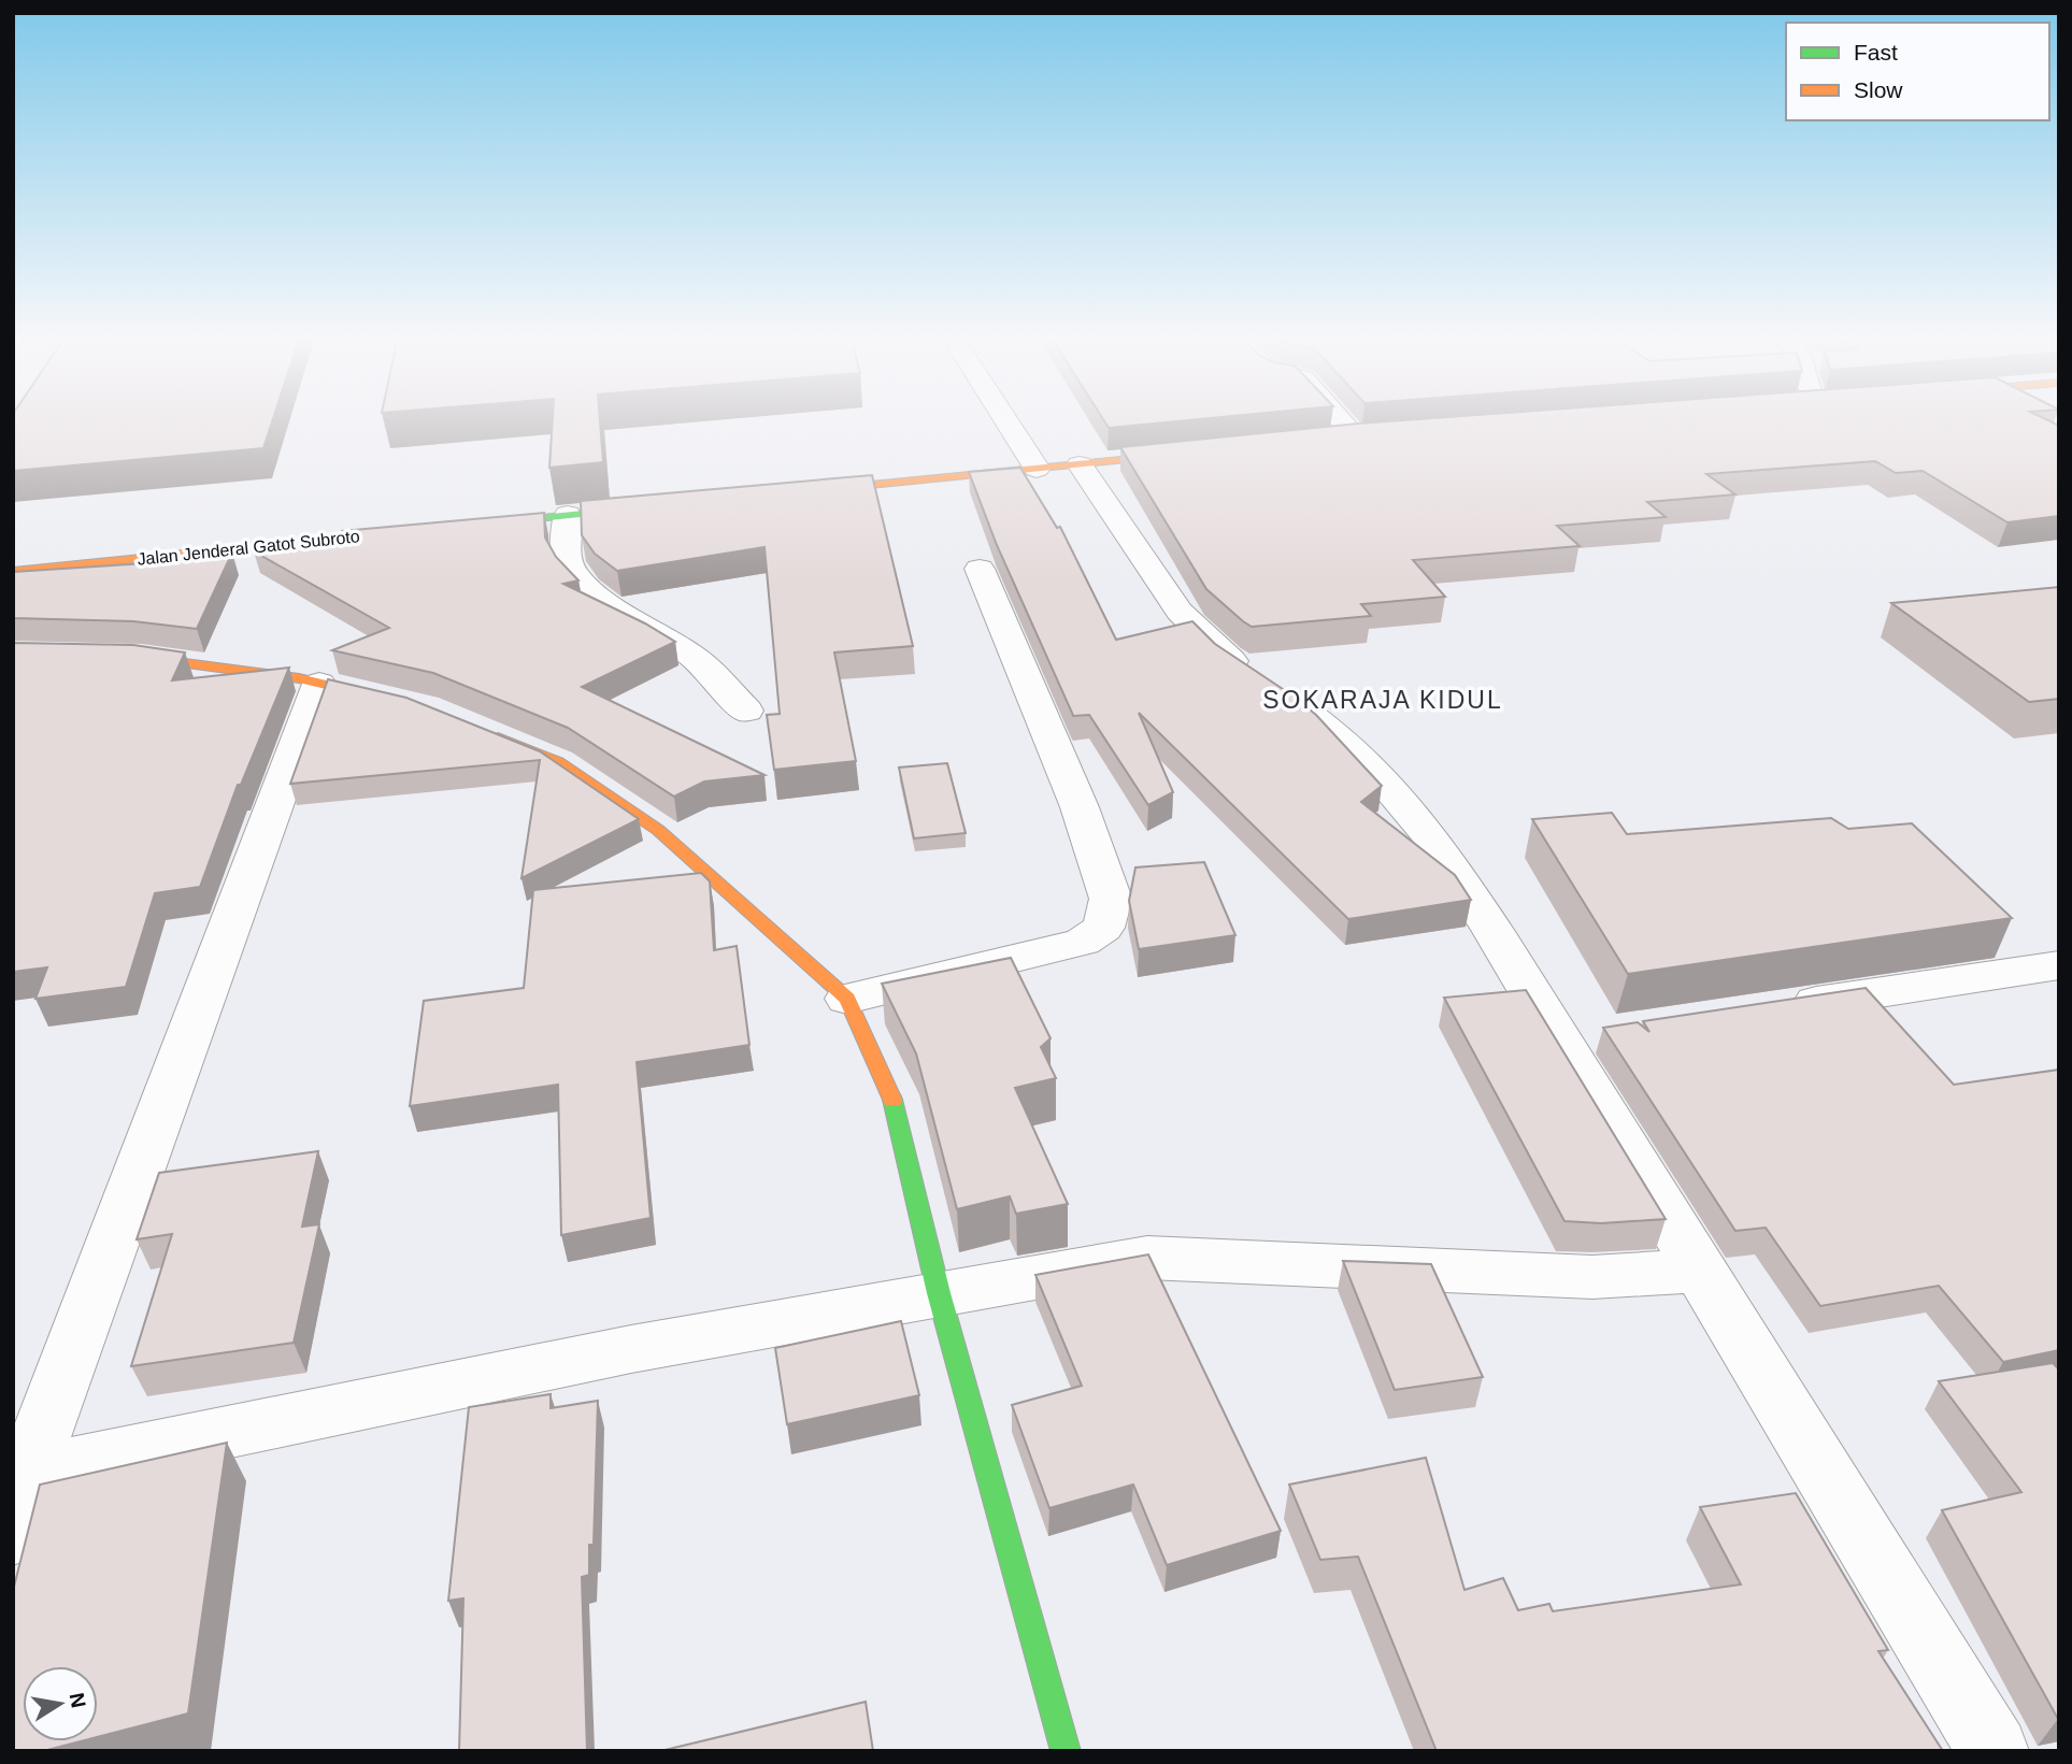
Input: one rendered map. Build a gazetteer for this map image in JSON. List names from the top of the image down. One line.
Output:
{"streets":{"main road":["Jalan Jenderal Gatot Subroto"]},"districts":["SOKARAJA KIDUL"],"legend":["Fast","Slow"],"north":"right"}
